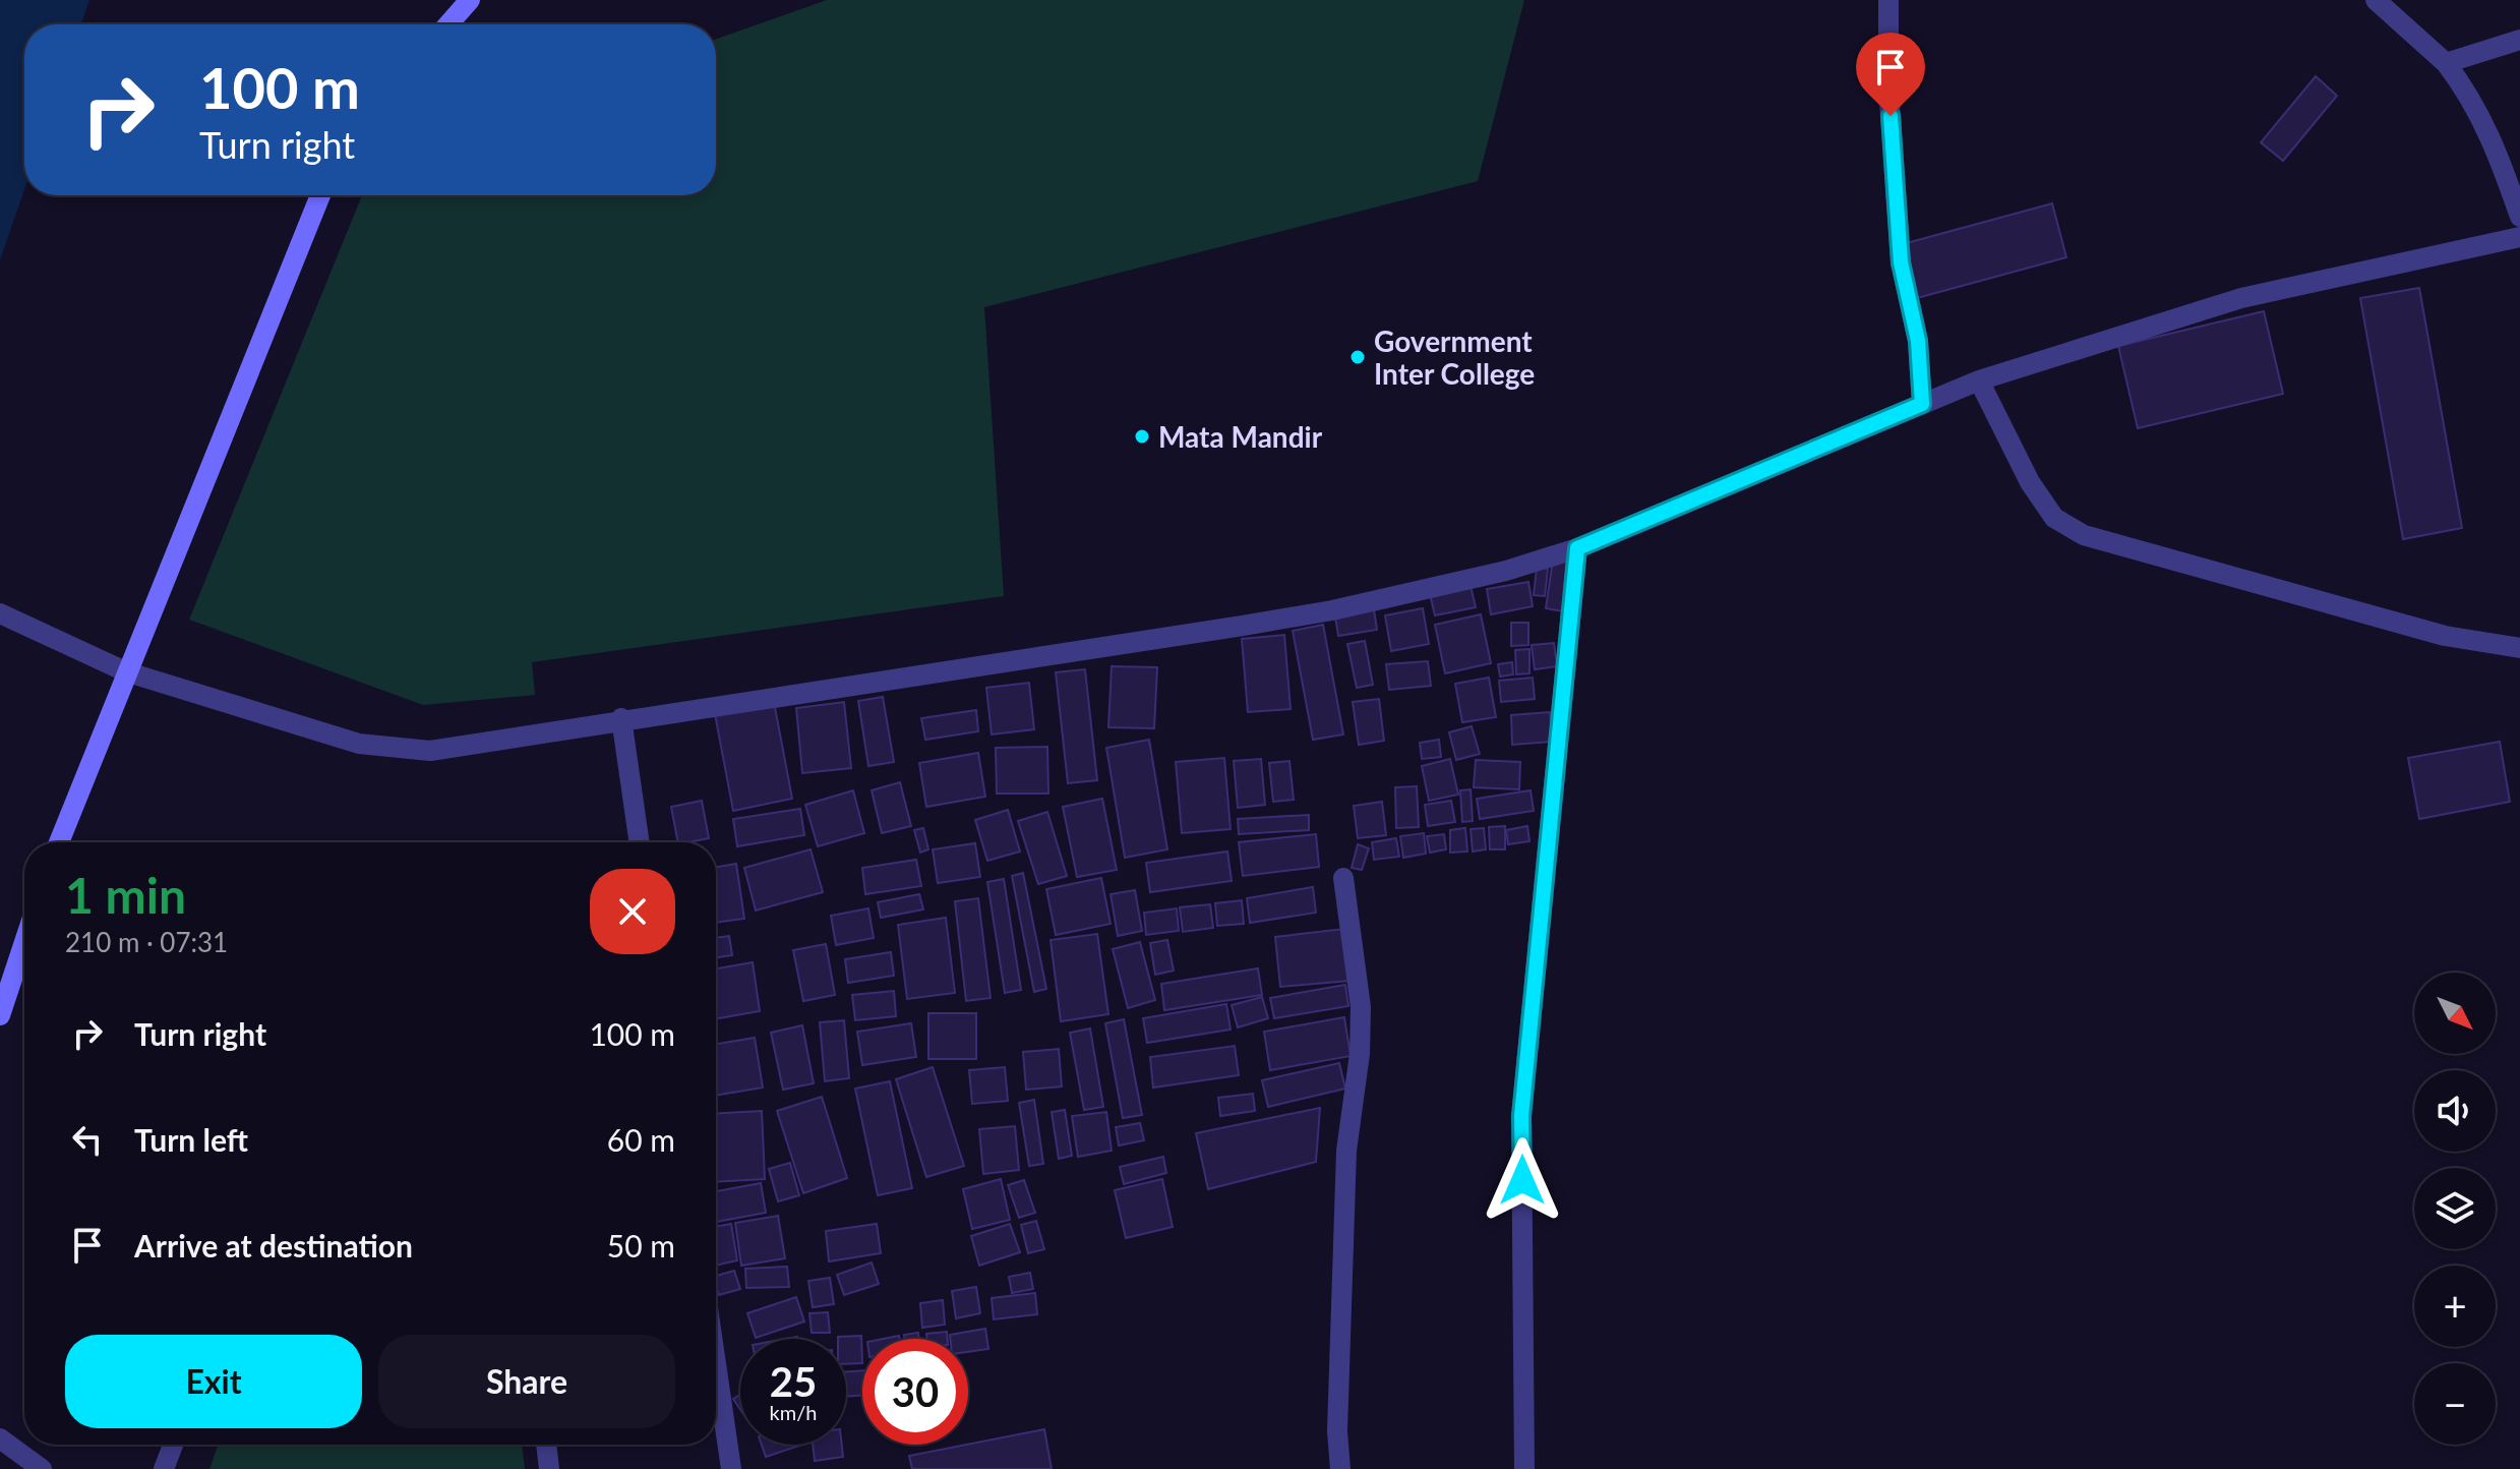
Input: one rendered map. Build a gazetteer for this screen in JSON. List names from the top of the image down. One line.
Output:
{"places":["Government Inter College","Mata Mandir"],"north":"bottom right","page":{"turn":["100 m","Turn right"],"heading":["1 min","210 m · 07:31"],"map_buttons":["+","−"],"list":[{"name":"Turn right","value":"100 m"},{"name":"Turn left","value":"60 m"},{"name":"Arrive at destination","value":"50 m"}],"buttons":["Exit","Share"],"speed":"25 km/h","limit":"30"}}
